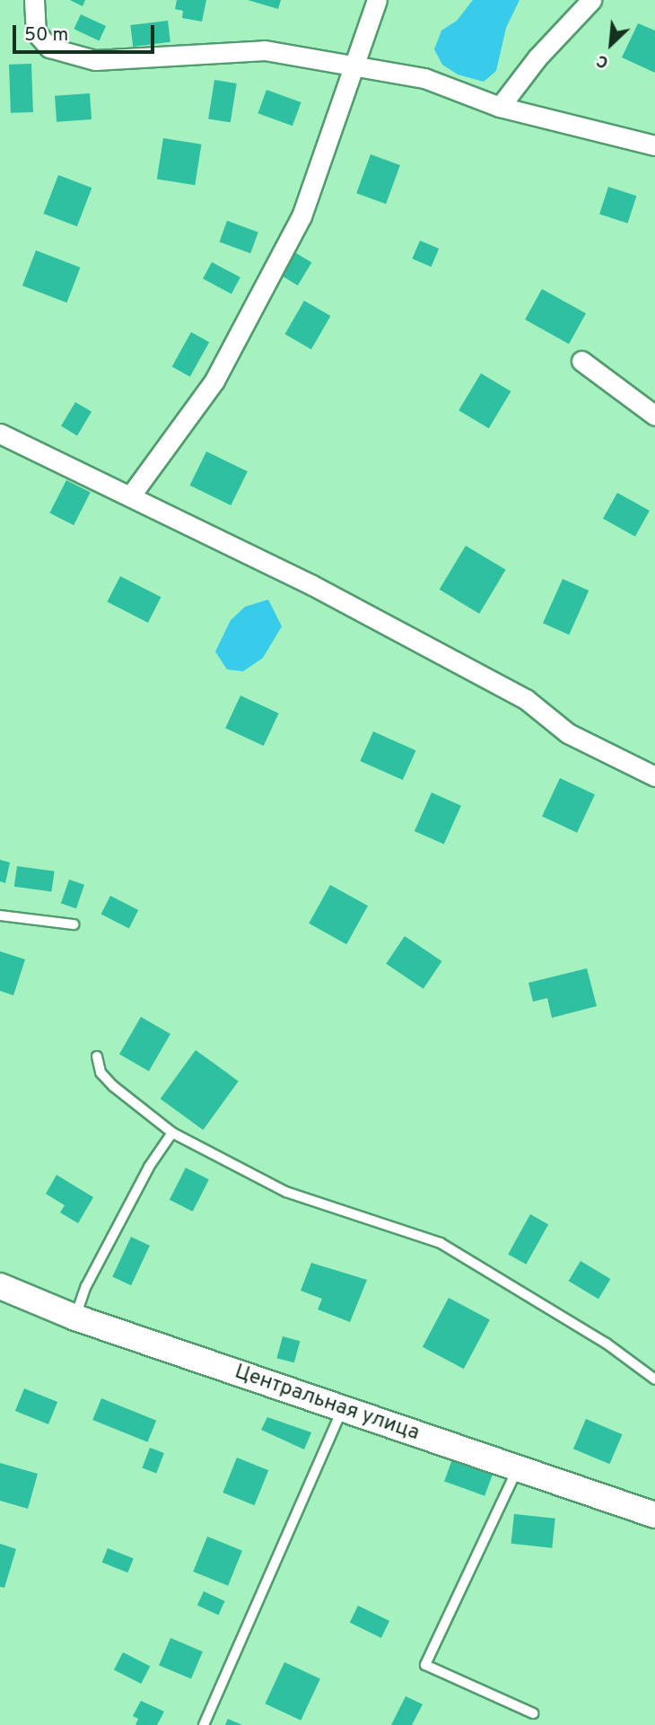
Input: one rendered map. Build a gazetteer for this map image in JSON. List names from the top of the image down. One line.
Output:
{"streets":{"street":["Центральная улица"]},"scale_bar":"50 m","north":"bottom left"}
